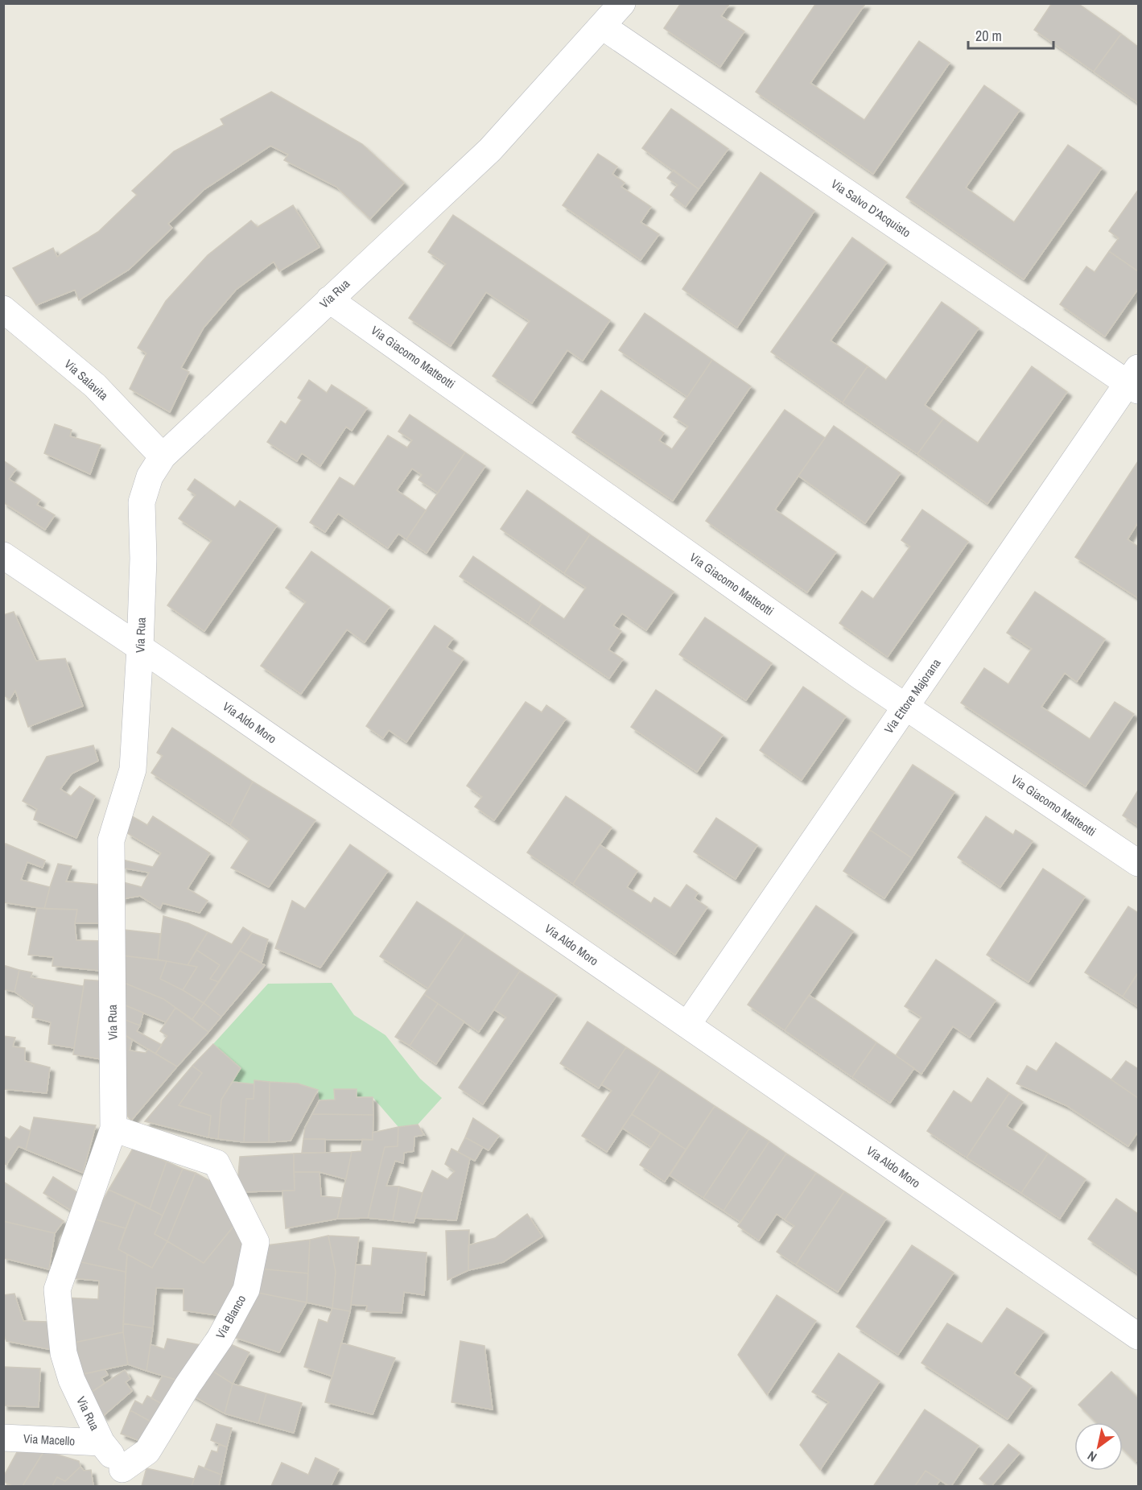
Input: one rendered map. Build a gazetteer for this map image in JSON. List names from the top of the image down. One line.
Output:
{"streets":{"street":["Via Salvo D'Acquisto","Via Rua","Via Giacomo Matteotti","Via Salavita","Via Ettore Majorana","Via Aldo Moro","Via Blanco","Via Macello"]},"crossings":[["Via Salvo D'Acquisto","Via Rua"],["Via Salvo D'Acquisto","Via Ettore Majorana"],["Via Rua","Via Giacomo Matteotti"],["Via Rua","Via Salavita"],["Via Rua","Via Aldo Moro"],["Via Rua","Via Blanco"],["Via Rua","Via Macello"],["Via Giacomo Matteotti","Via Ettore Majorana"],["Via Ettore Majorana","Via Aldo Moro"]],"scale_bar":"20 m","north":"bottom left"}
